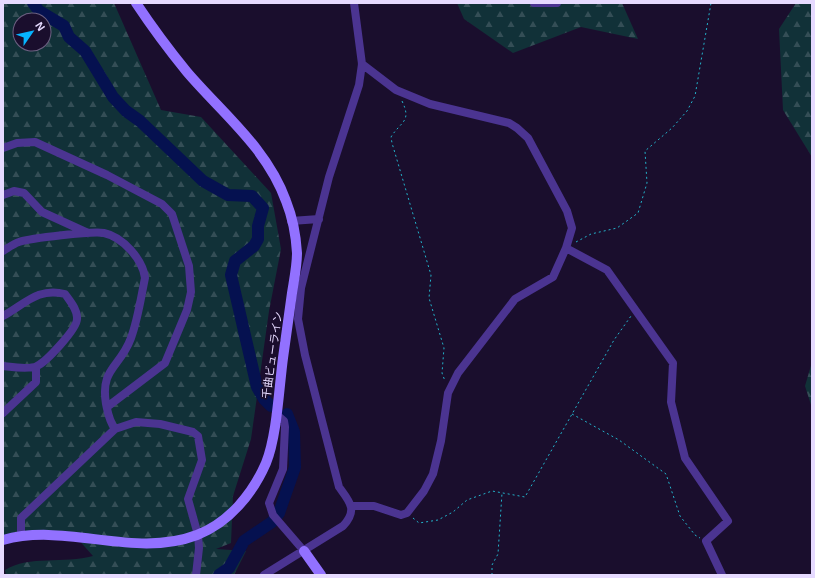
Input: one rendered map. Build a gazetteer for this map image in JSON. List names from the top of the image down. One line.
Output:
{"streets":{"street":["千曲ビューライン"]},"north":"top right"}
